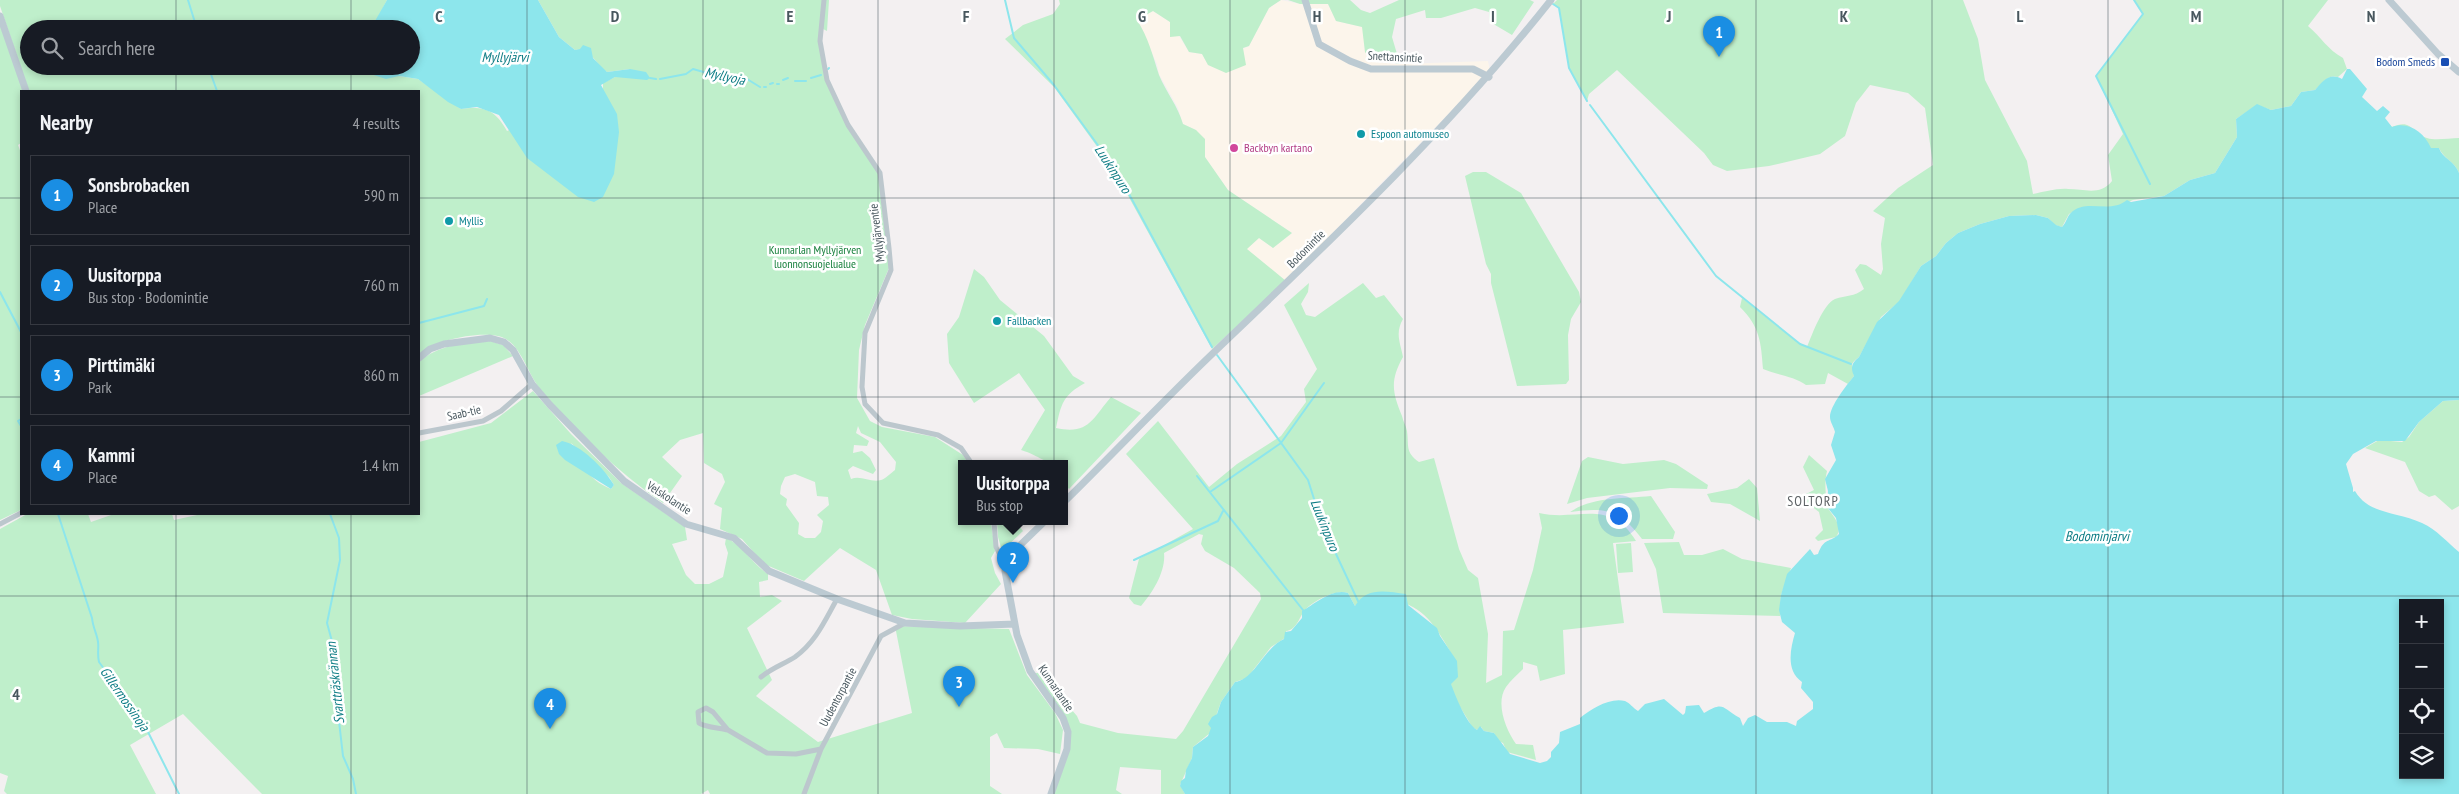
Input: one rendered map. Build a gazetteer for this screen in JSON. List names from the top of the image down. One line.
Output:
{"streets":{"street":["Snettansintie","Myllyjärventie","Bodomintie","Saab-tie","Velskolantie","Kunnarlantie","Uudentorpantie"]},"crossings":[["Snettansintie","Bodomintie"],["Saab-tie","Velskolantie"],["Velskolantie","Kunnarlantie"],["Velskolantie","Uudentorpantie"]],"districts":["SOLTORP"],"water":["Myllyjärvi","Myllyoja","Luukinpuro","Bodominjärvi","Svartträskrännan","Gillermossinoja"],"parks":["Kunnarlan Myllyjärven luonnonsuojelualue"],"places":{"transit":["Bodom Smeds"],"other":["Espoon automuseo","Backbyn kartano","Myllis","Fallbacken"]},"page":{"pins":["1","2","3","4"],"search":"Search here","heading":["Nearby","4 results"],"list":[{"mark":"1","name":"Sonsbrobacken","note":"Place","value":"590 m"},{"mark":"2","name":"Uusitorppa","note":"Bus stop · Bodomintie","value":"760 m"},{"mark":"3","name":"Pirttimäki","note":"Park","value":"860 m"},{"mark":"4","name":"Kammi","note":"Place","value":"1.4 km"}],"popup":["Uusitorppa","Bus stop"],"map_buttons":["+","−"]},"grid":{"columns":["C","D","E","F","G","H","I","J","K","L","M","N"],"rows":["4"]}}
